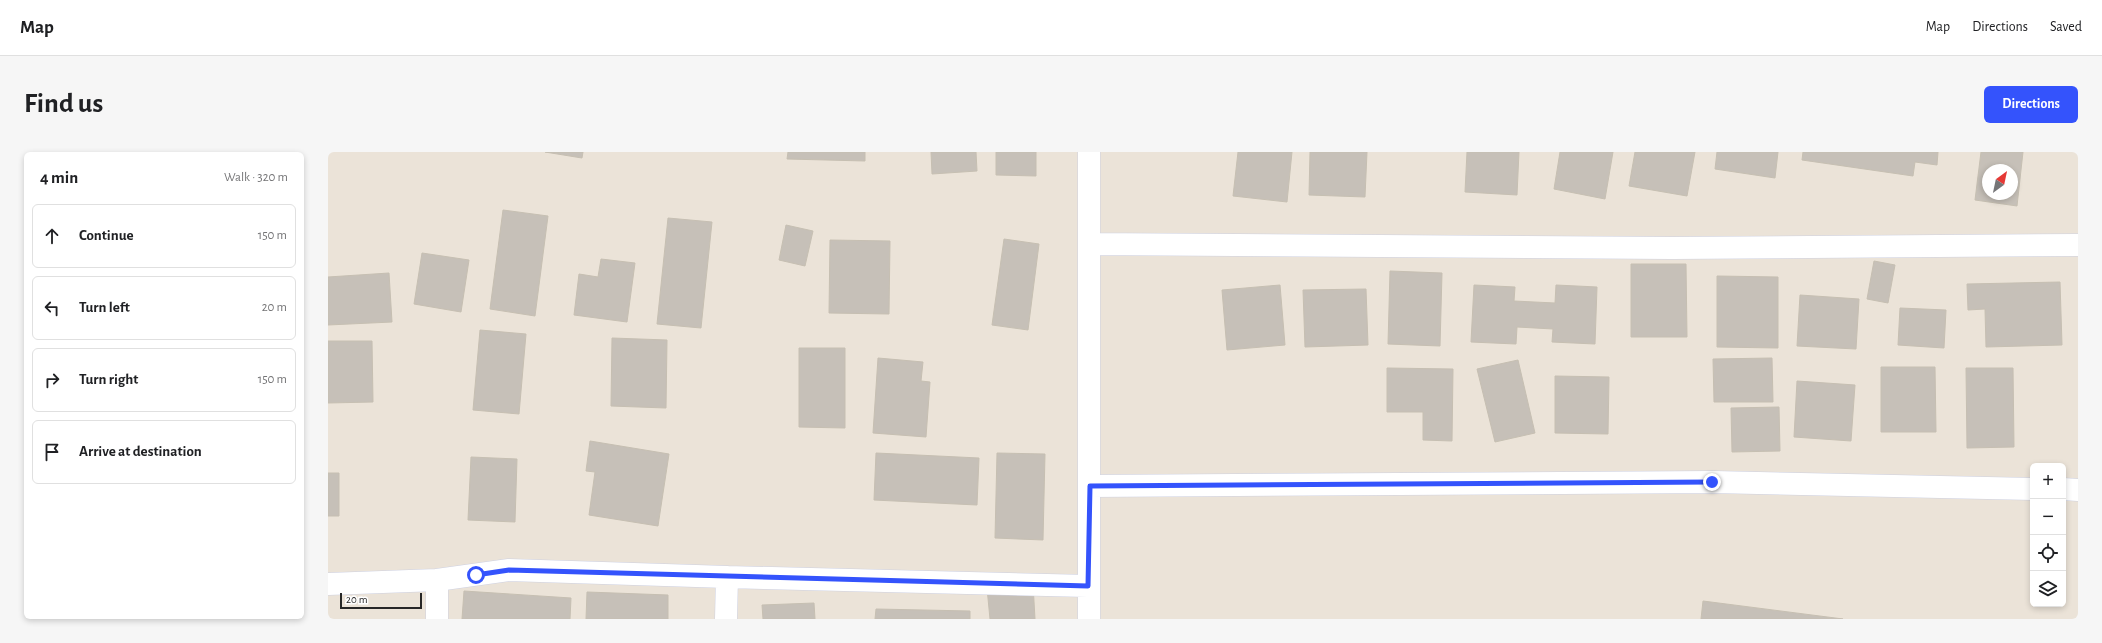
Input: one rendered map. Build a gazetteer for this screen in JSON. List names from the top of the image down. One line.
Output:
{"scale_bar":"20 m","north":"top right","page":{"header":"Map","nav":["Map","Directions","Saved"],"buttons":"Directions","title":"Find us","heading":["4 min","Walk · 320 m"],"list":[["Continue","150 m"],["Turn left","20 m"],["Turn right","150 m"],"Arrive at destination"],"map_buttons":["+","−"],"scale":"20 m"}}
